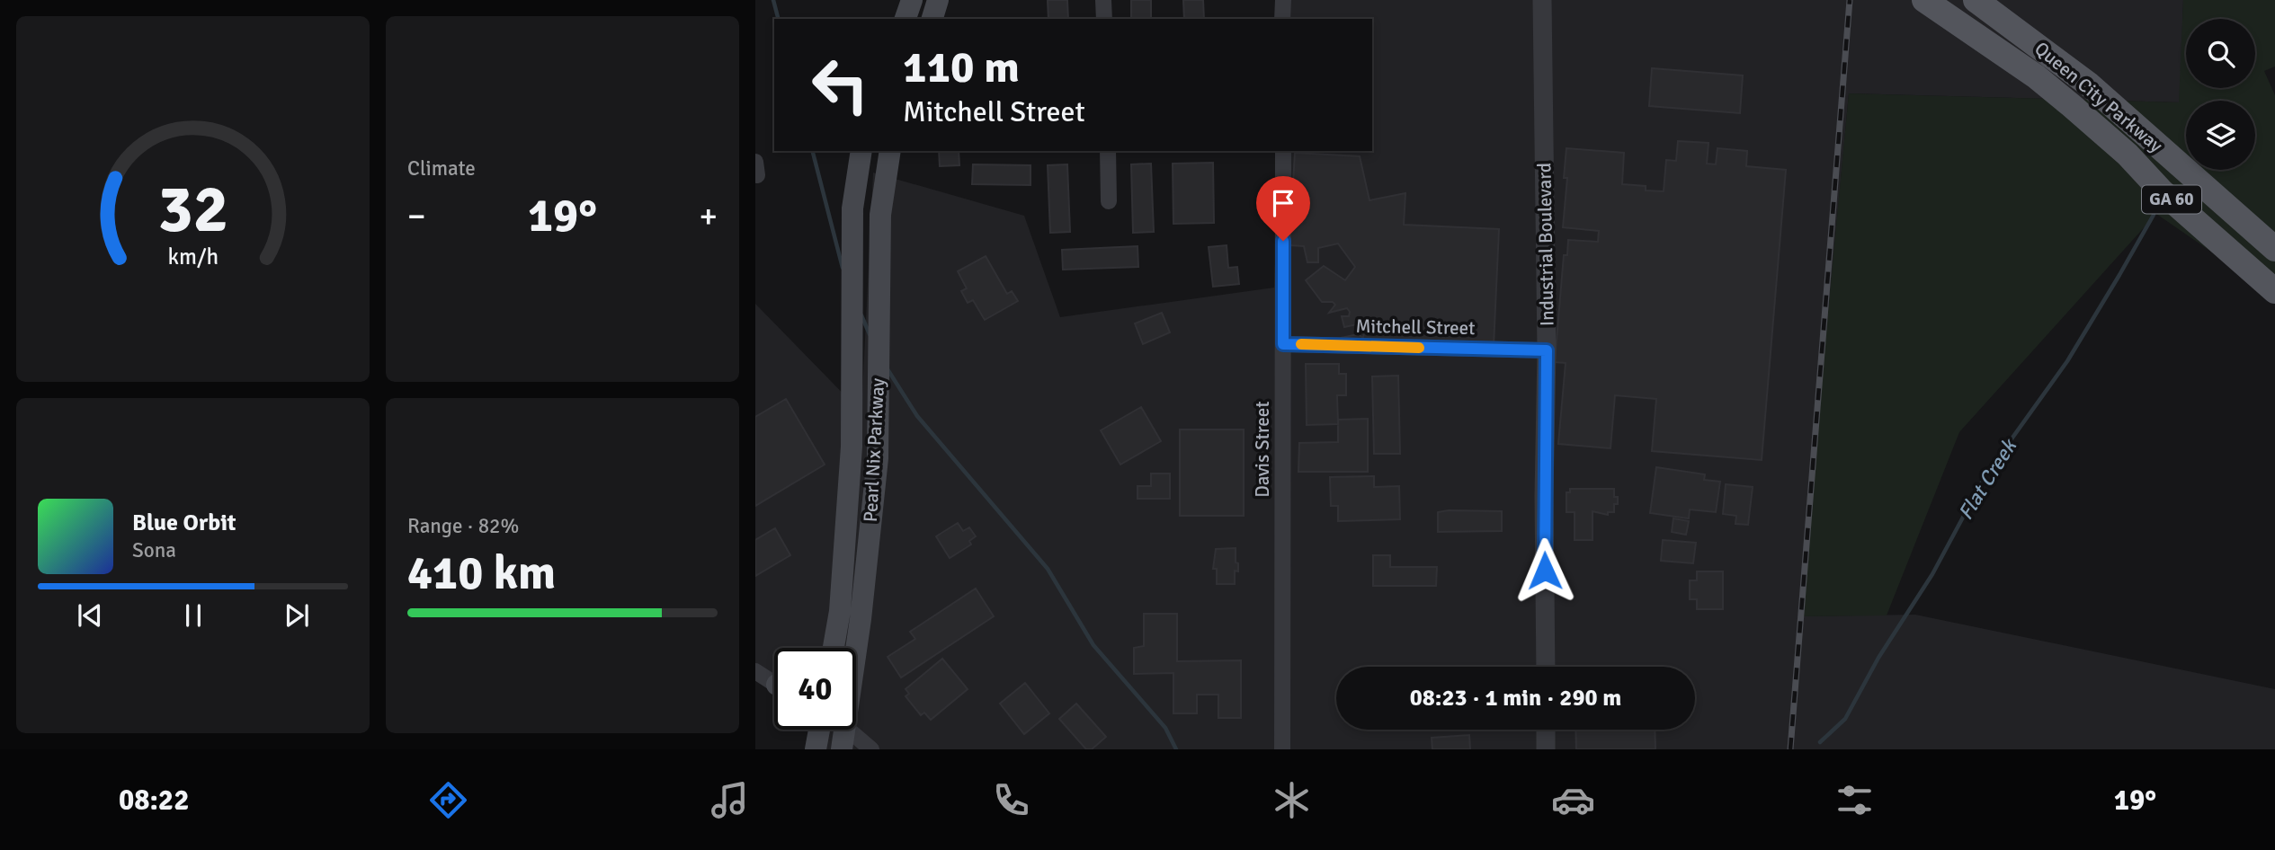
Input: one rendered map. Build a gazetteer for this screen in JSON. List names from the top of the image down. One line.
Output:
{"streets":{"main road":["Queen City Parkway","GA 60","Pearl Nix Parkway"],"street":["Industrial Boulevard","Mitchell Street","Davis Street"]},"crossings":[["Industrial Boulevard","Mitchell Street"],["Mitchell Street","Davis Street"]],"water":["Flat Creek"],"page":{"tile":["Climate",["Range · 82%","410 km"]],"turn":["110 m","Mitchell Street"],"heat":["−","19°","+"],"song":["Blue Orbit","Sona"],"limit":"40","trip":"08:23 · 1 min · 290 m","tabs":["08:22","19°"],"gauge":["32","km/h"]}}
